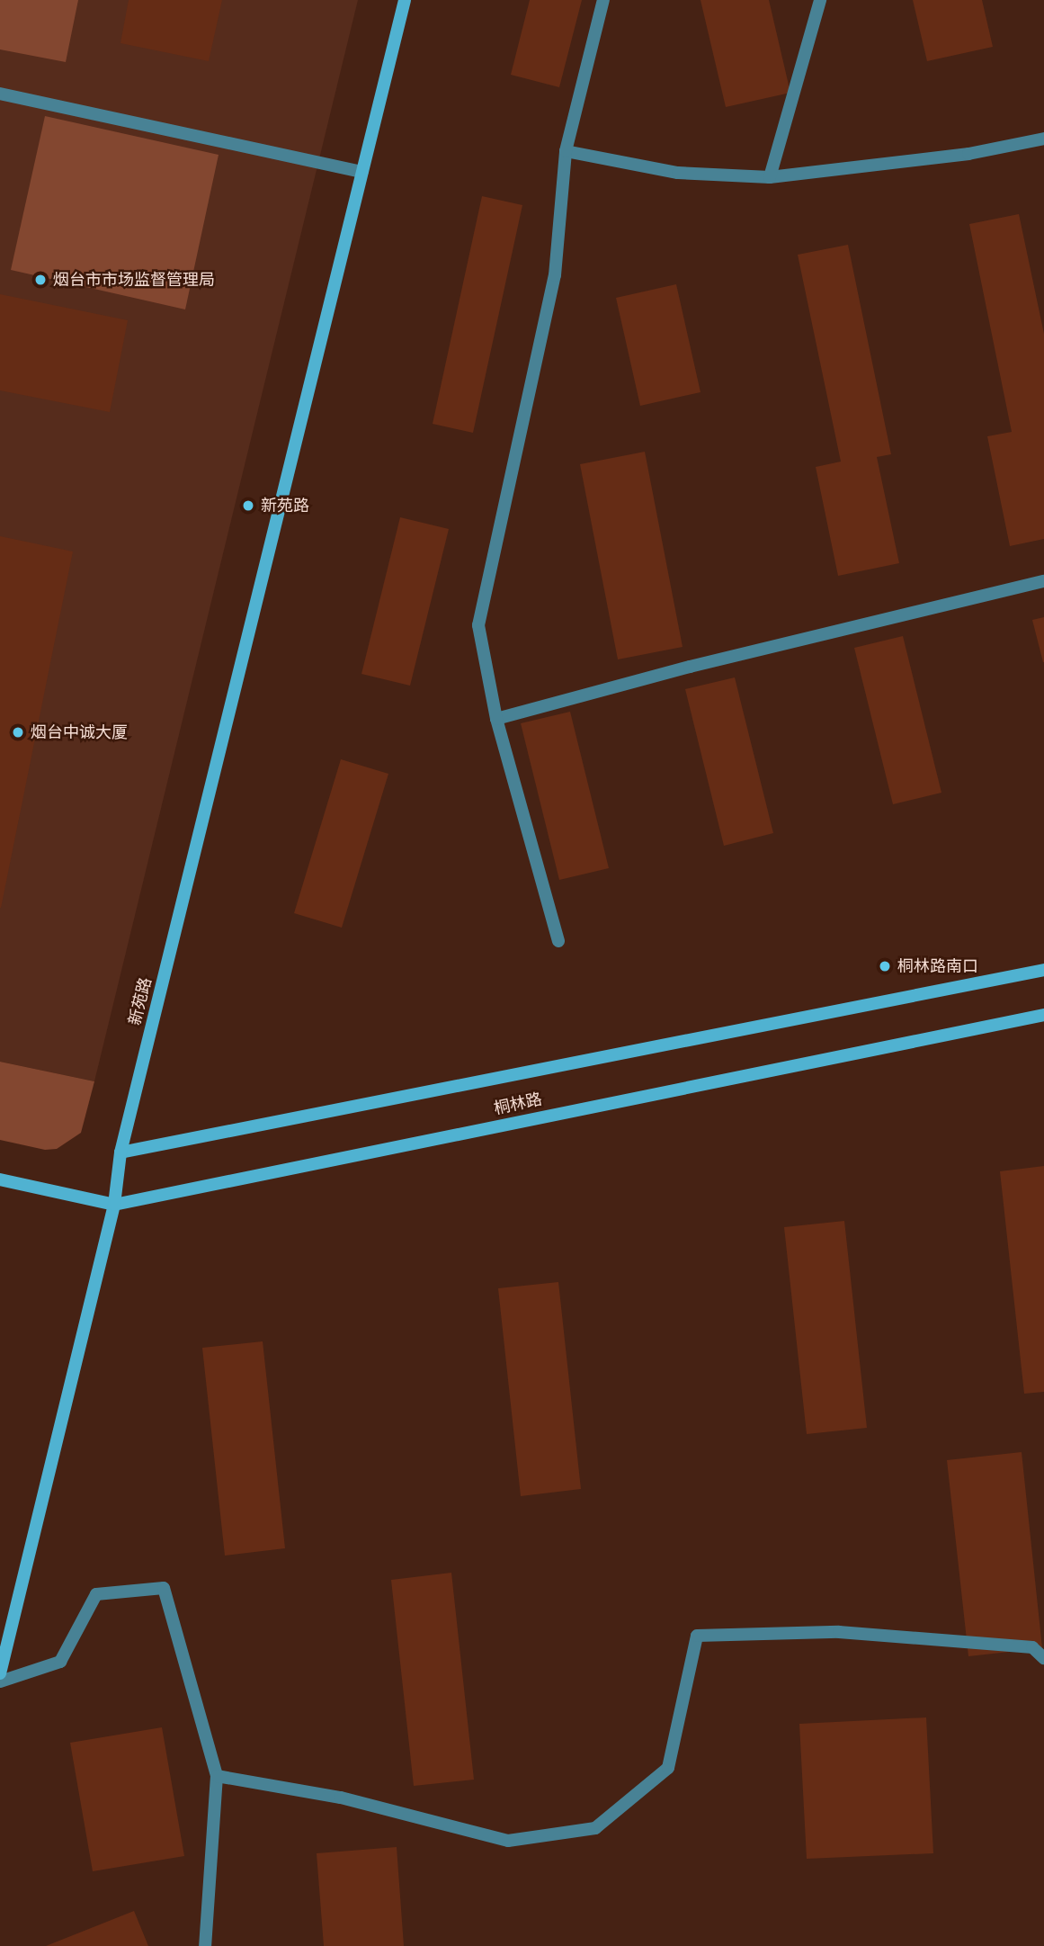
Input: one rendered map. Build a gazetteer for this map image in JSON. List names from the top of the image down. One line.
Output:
{"streets":{"street":["新苑路","桐林路"]},"crossings":[["新苑路","桐林路"]],"places":["烟台市市场监督管理局","新苑路","烟台中诚大厦","桐林路南口"]}
